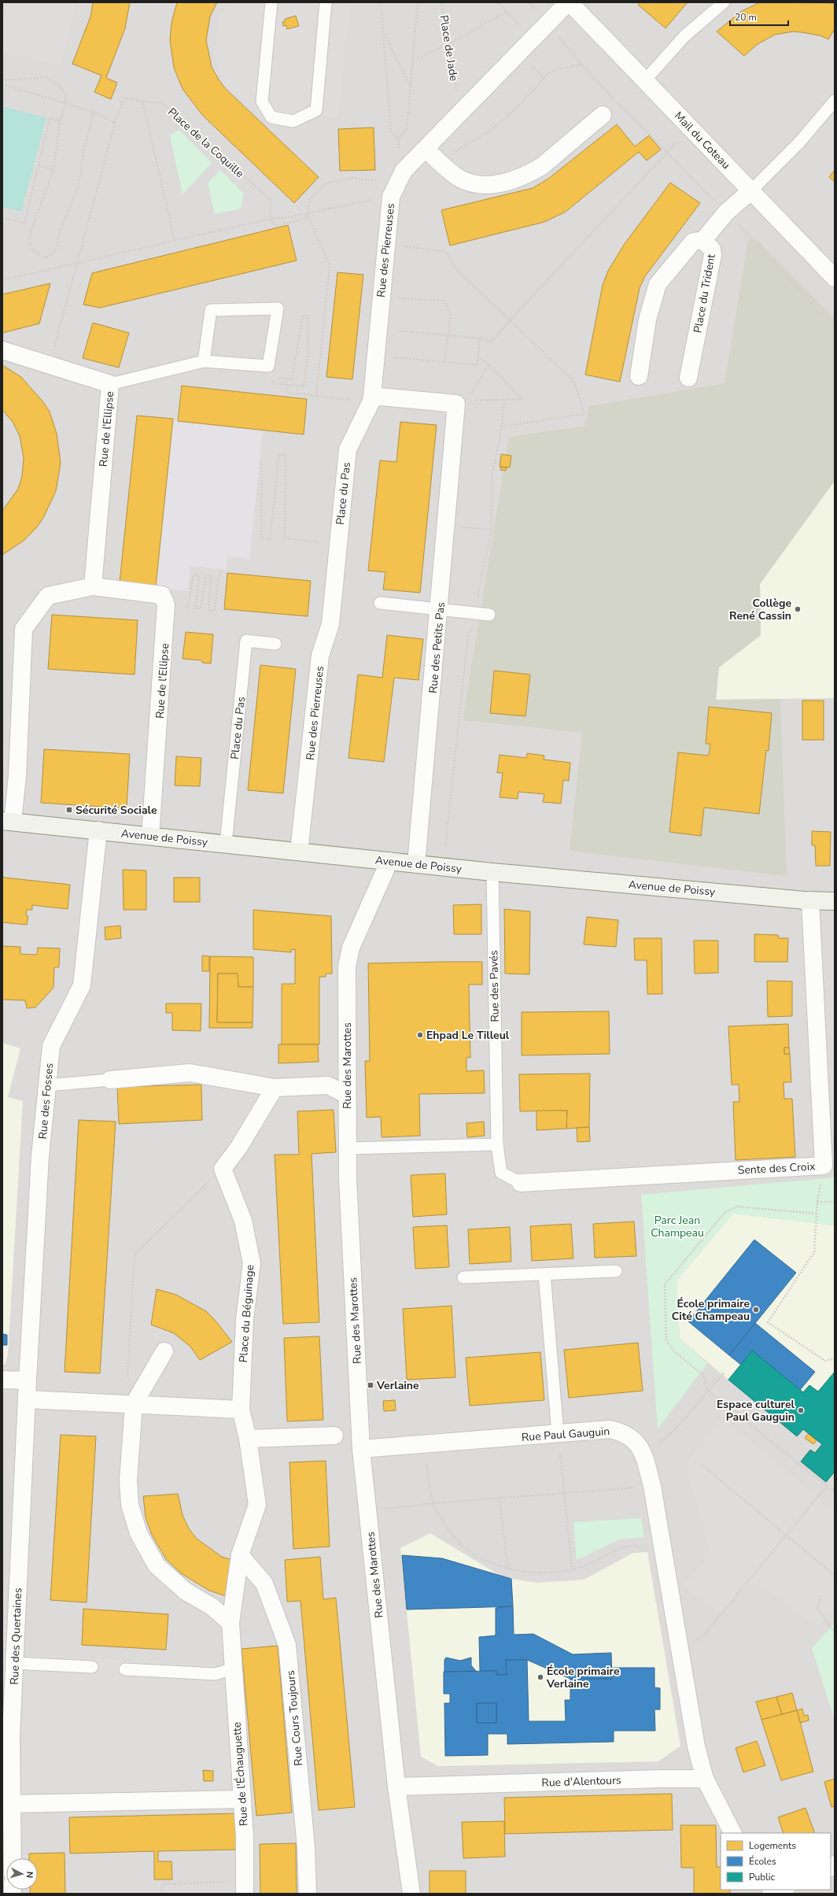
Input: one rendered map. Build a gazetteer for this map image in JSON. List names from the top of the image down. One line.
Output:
{"streets":{"main road":["Avenue de Poissy"],"street":["Mail du Coteau","Rue des Pierreuses","Place du Trident","Rue de l'Ellipse","Place du Pas","Rue des Petits Pas","Rue des Marottes","Rue des Fosses","Sente des Croix","Place du Béguinage","Rue Paul Gauguin","Rue des Quertaines","Rue Cours Toujours","Rue de l'Échauguette","Rue d'Alentours"],"lane":["Rue des Pavés"],"path":["Place de Jade","Place de la Coquille"]},"crossings":[["Mail du Coteau","Rue des Pierreuses"],["Rue des Pierreuses","Place du Pas"],["Rue des Pierreuses","Rue des Petits Pas"],["Rue des Pierreuses","Avenue de Poissy"],["Rue de l'Ellipse","Avenue de Poissy"],["Place du Pas","Avenue de Poissy"],["Rue des Petits Pas","Avenue de Poissy"],["Avenue de Poissy","Rue des Pavés"],["Avenue de Poissy","Rue des Marottes"],["Avenue de Poissy","Rue des Fosses"],["Avenue de Poissy","Sente des Croix"],["Rue des Pavés","Sente des Croix"],["Rue des Marottes","Rue Paul Gauguin"],["Rue des Marottes","Rue d'Alentours"],["Rue des Fosses","Rue des Quertaines"],["Place du Béguinage","Rue Cours Toujours"],["Place du Béguinage","Rue de l'Échauguette"],["Rue Paul Gauguin","Rue d'Alentours"]],"parks":["Parc Jean Champeau"],"places":{"other":["Collège René Cassin","Ehpad Le Tilleul","École primaire Cité Champeau","Espace culturel Paul Gauguin","École primaire Verlaine"],"transit":["Sécurité Sociale","Verlaine"]},"legend":["Logements","Écoles","Public"],"scale_bar":"20 m","north":"right"}
